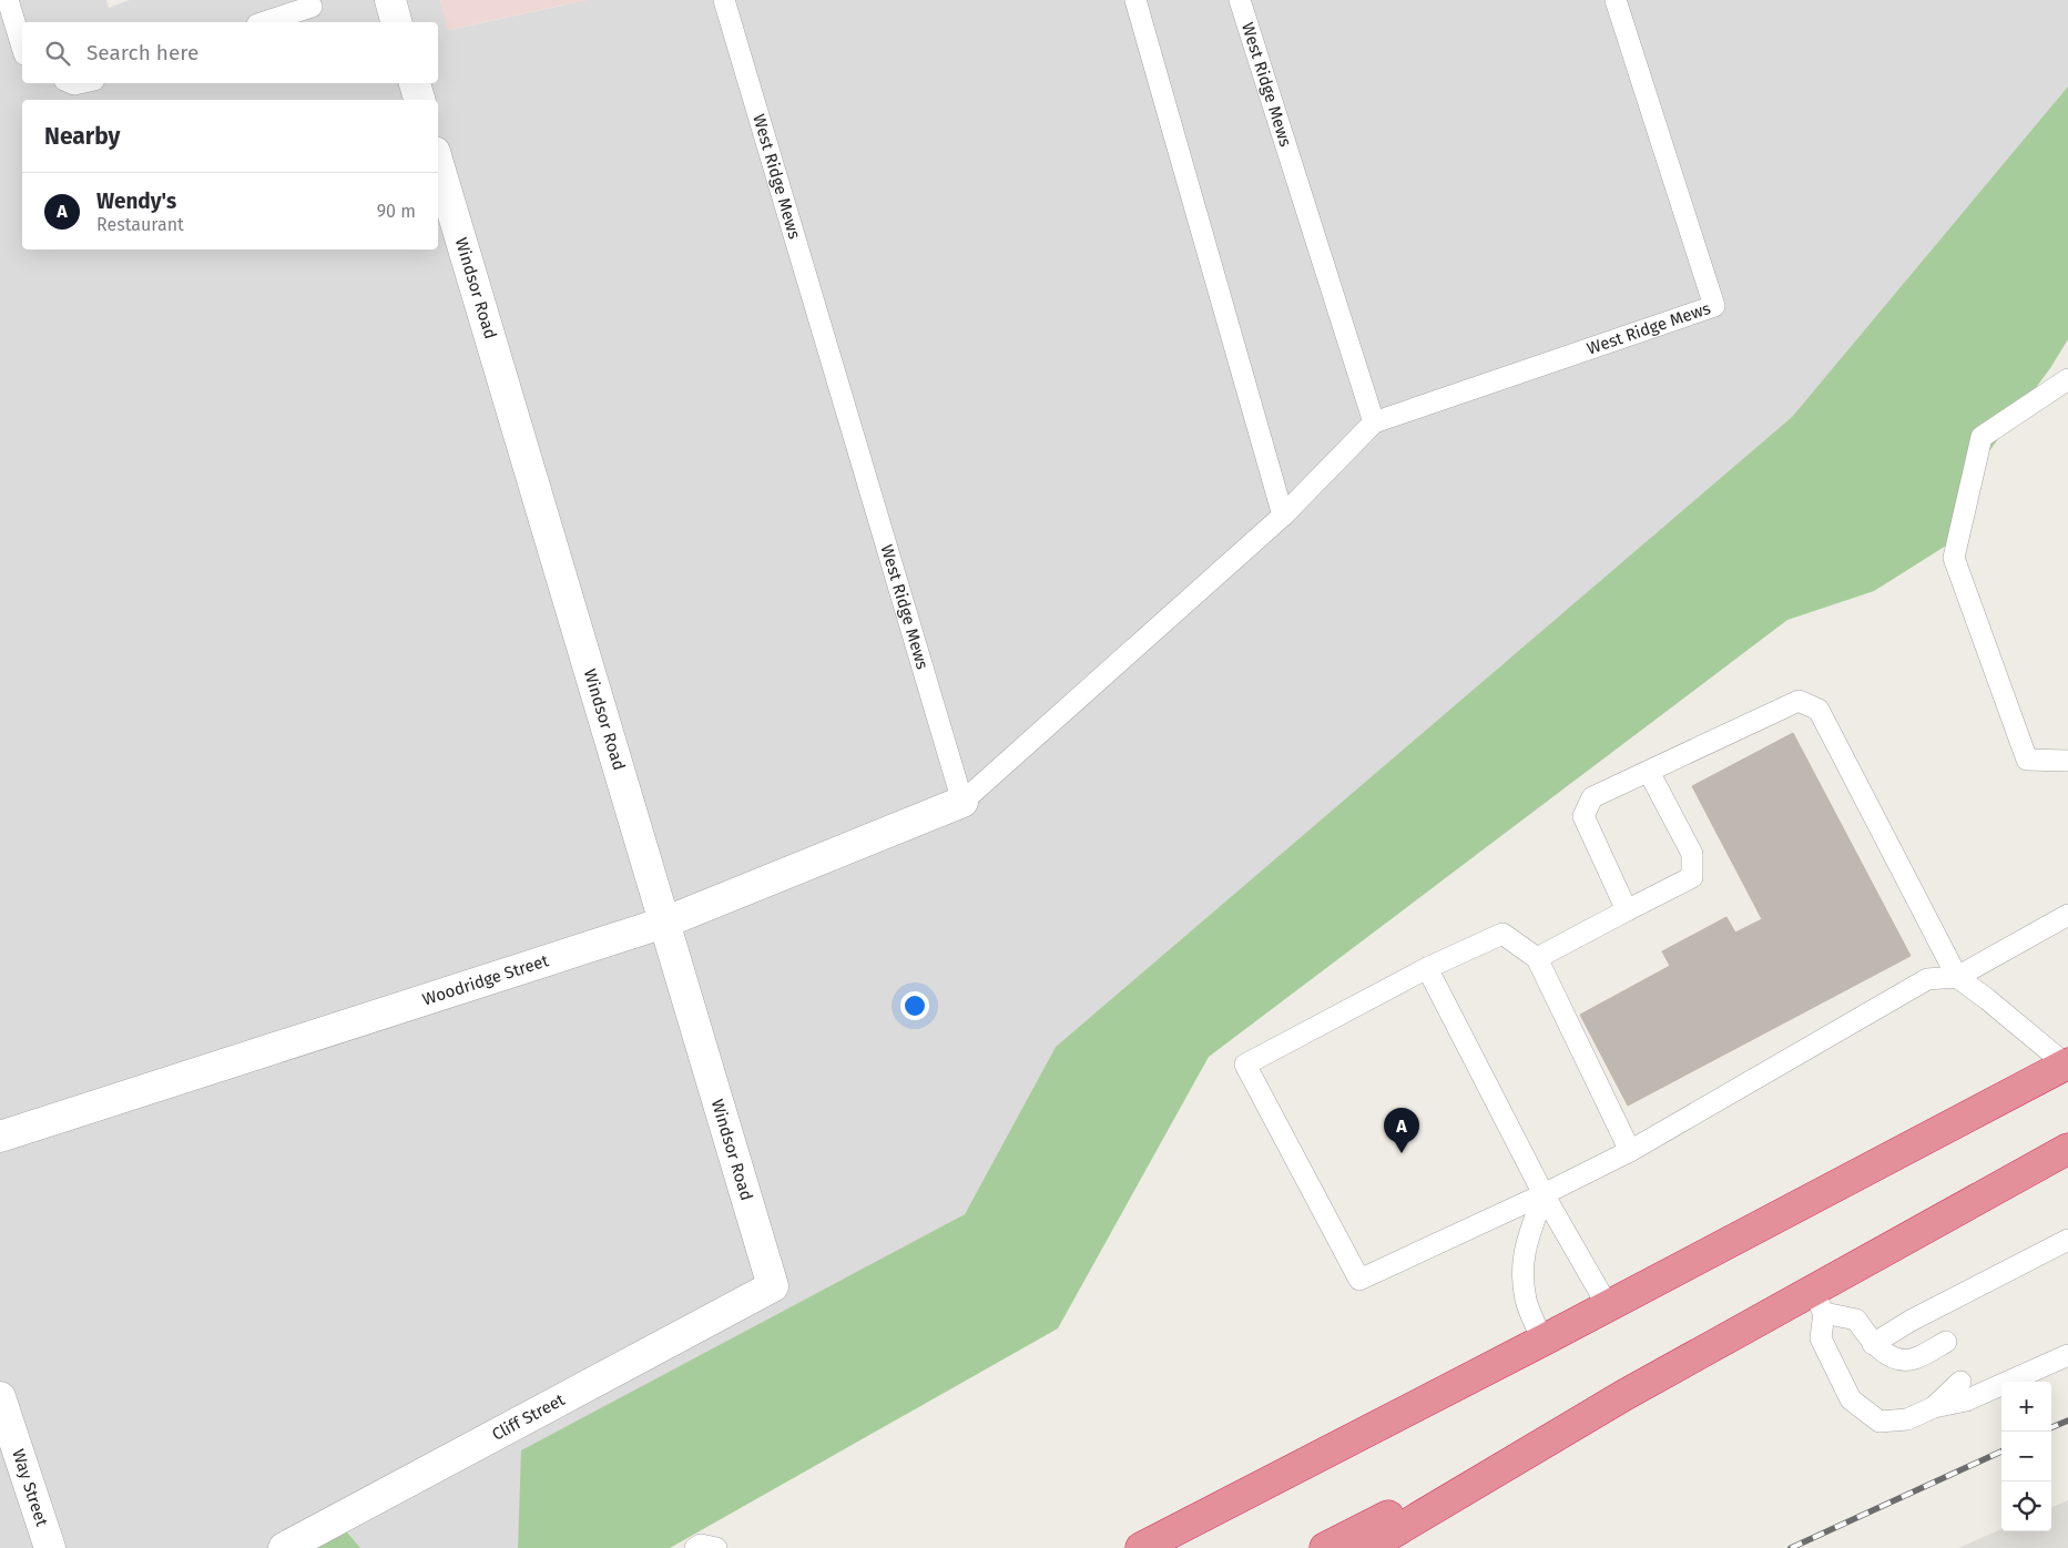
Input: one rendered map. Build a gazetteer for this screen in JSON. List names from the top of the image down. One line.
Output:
{"streets":{"street":["Windsor Road","Woodridge Street","Cliff Street","Way Street"],"lane":["West Ridge Mews"]},"crossings":[["West Ridge Mews","Woodridge Street"],["Windsor Road","Woodridge Street"],["Windsor Road","Cliff Street"]],"page":{"search":"Search here","heading":"Nearby","list":[{"mark":"A","name":"Wendy's","note":"Restaurant","value":"90 m"}],"pins":"A","map_buttons":["+","−"]}}
